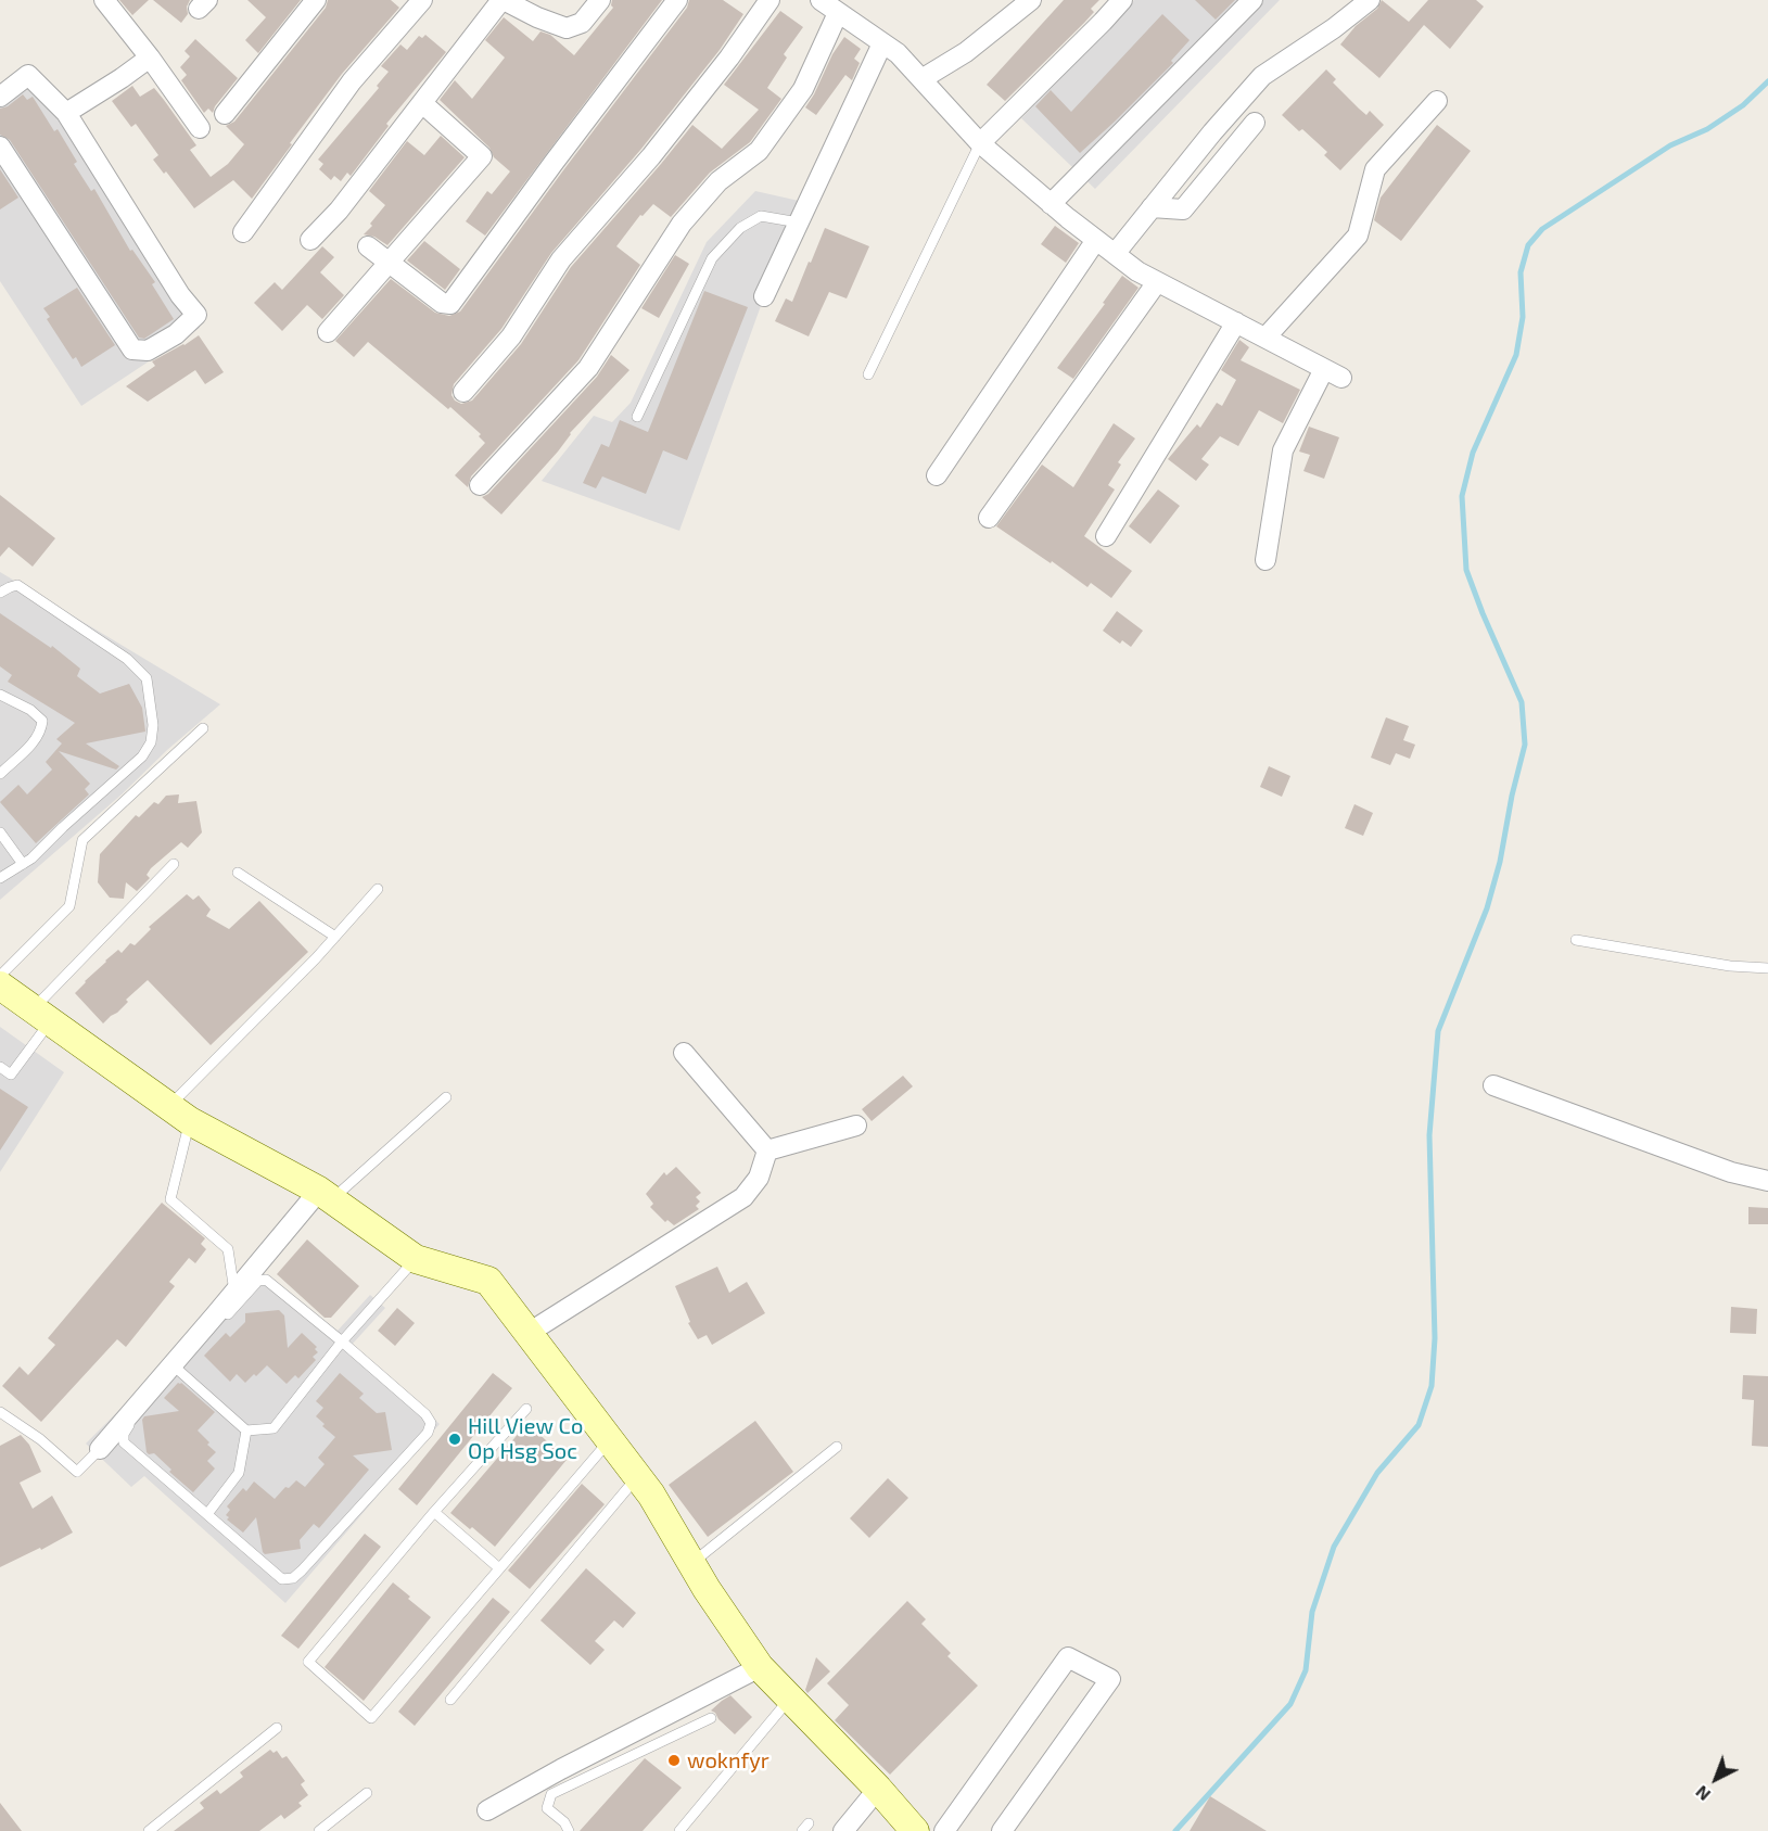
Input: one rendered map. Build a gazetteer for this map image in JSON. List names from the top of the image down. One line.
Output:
{"places":["Hill View Co Op Hsg Soc","woknfyr"],"north":"bottom left"}
